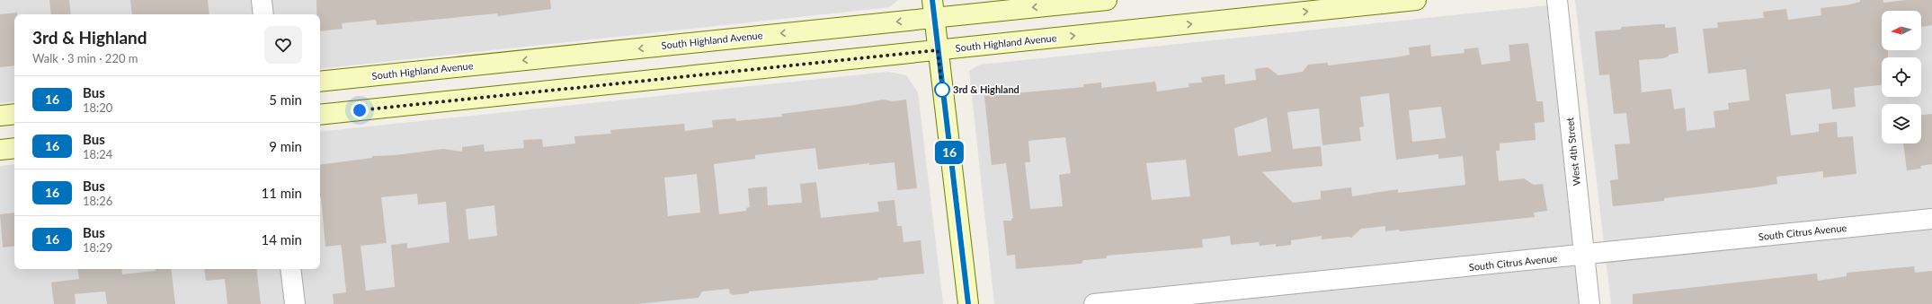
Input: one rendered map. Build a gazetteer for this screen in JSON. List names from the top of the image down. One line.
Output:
{"streets":{"main road":["South Highland Avenue"],"street":["West 4th Street","South Citrus Avenue"]},"crossings":[["West 4th Street","South Citrus Avenue"]],"places":["3rd & Highland"],"lines":["bus line 16"],"north":"left","page":{"on_map":"16","heading":["3rd & Highland","Walk · 3 min · 220 m"],"list":[{"mark":"16","name":"Bus","note":"18:20","value":"5 min"},{"mark":"16","name":"Bus","note":"18:24","value":"9 min"},{"mark":"16","name":"Bus","note":"18:26","value":"11 min"},{"mark":"16","name":"Bus","note":"18:29","value":"14 min"}]}}
